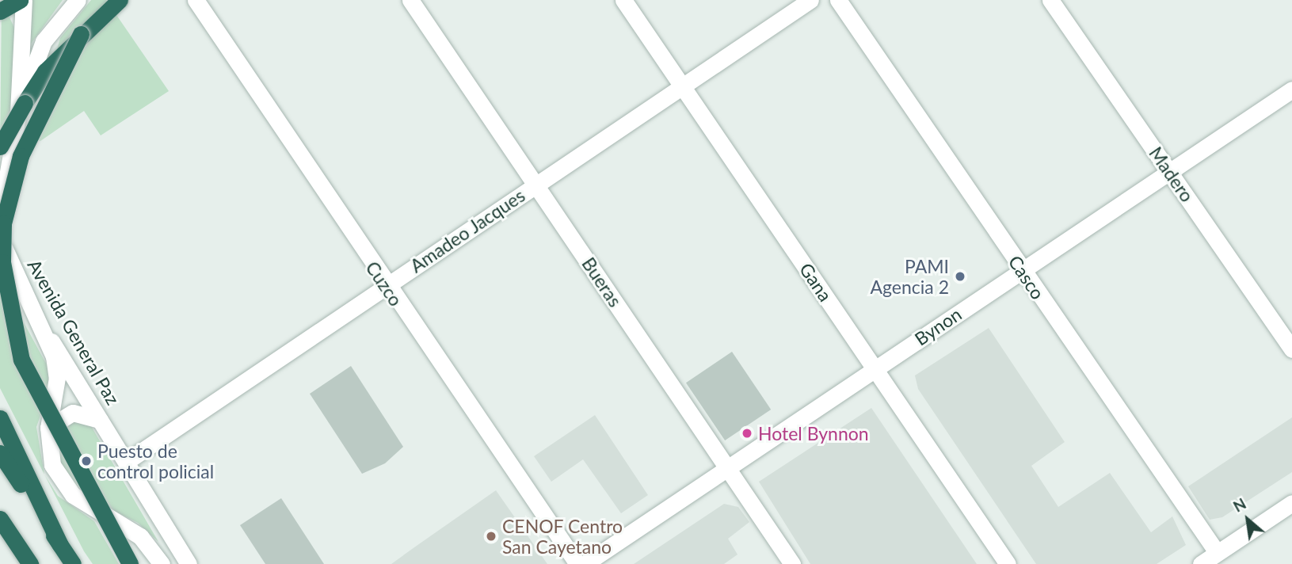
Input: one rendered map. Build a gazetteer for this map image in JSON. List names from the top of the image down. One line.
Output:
{"streets":{"street":["Madero","Amadeo Jacques","Casco","Bueras","Gana","Cuzco","Bynon","Avenida General Paz"]},"crossings":[["Madero","Bynon"],["Amadeo Jacques","Bueras"],["Amadeo Jacques","Gana"],["Amadeo Jacques","Cuzco"],["Amadeo Jacques","Avenida General Paz"],["Casco","Bynon"],["Bueras","Bynon"],["Gana","Bynon"]],"places":["PAMI Agencia 2","Hotel Bynnon","Puesto de control policial","CENOF Centro San Cayetano"],"north":"top left"}
